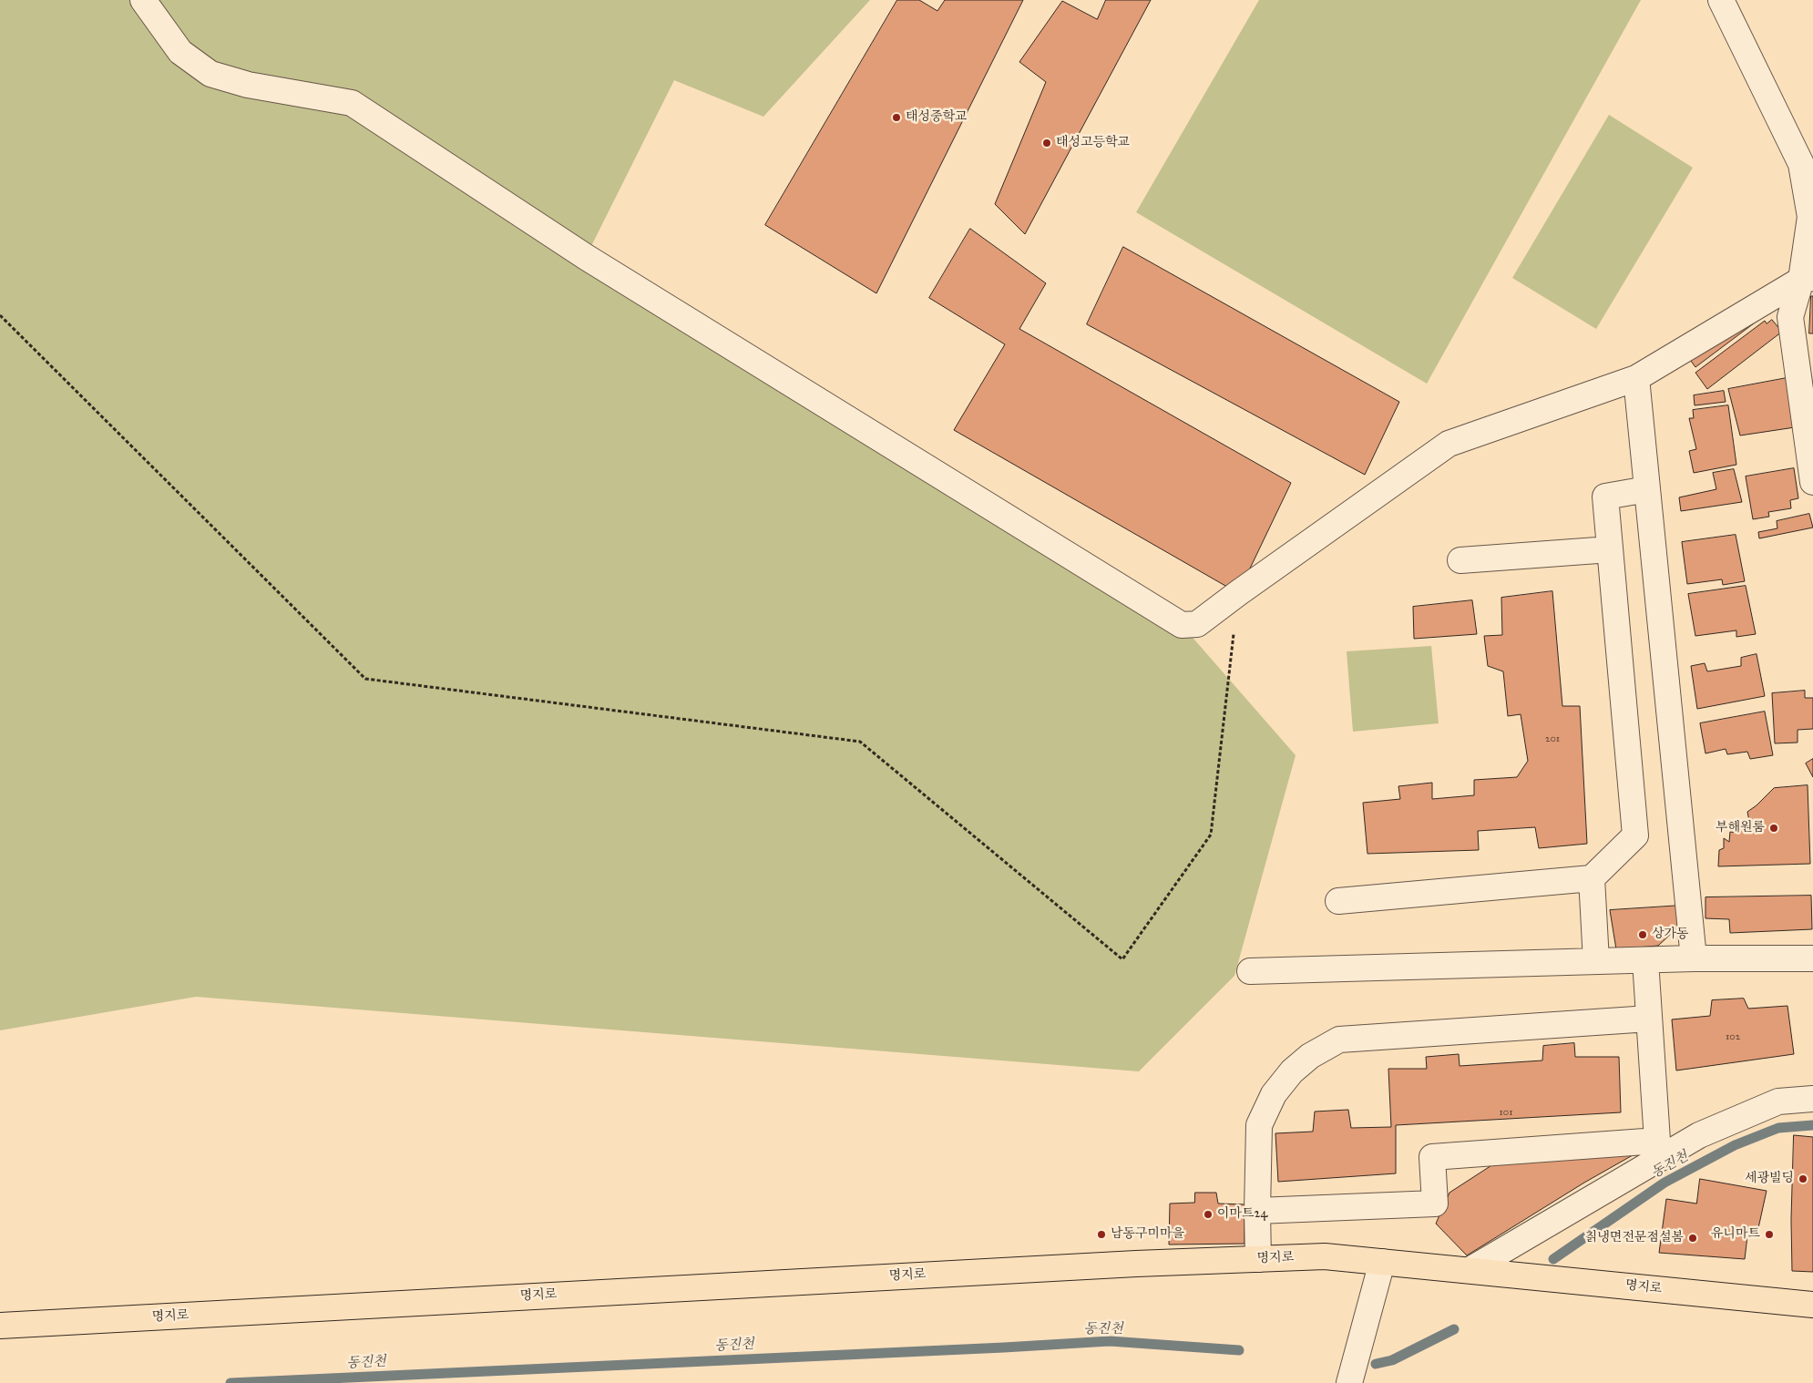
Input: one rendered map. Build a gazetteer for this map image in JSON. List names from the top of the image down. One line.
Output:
{"streets":{"main road":["명지로"]},"water":["동진천"],"places":["태성중학교","태성고등학교","부해원룸","상가동","세광빌딩","이마트24","남동구미마을","유니마트","칡냉면전문점설봄"],"house_numbers":["201","102","101"]}
